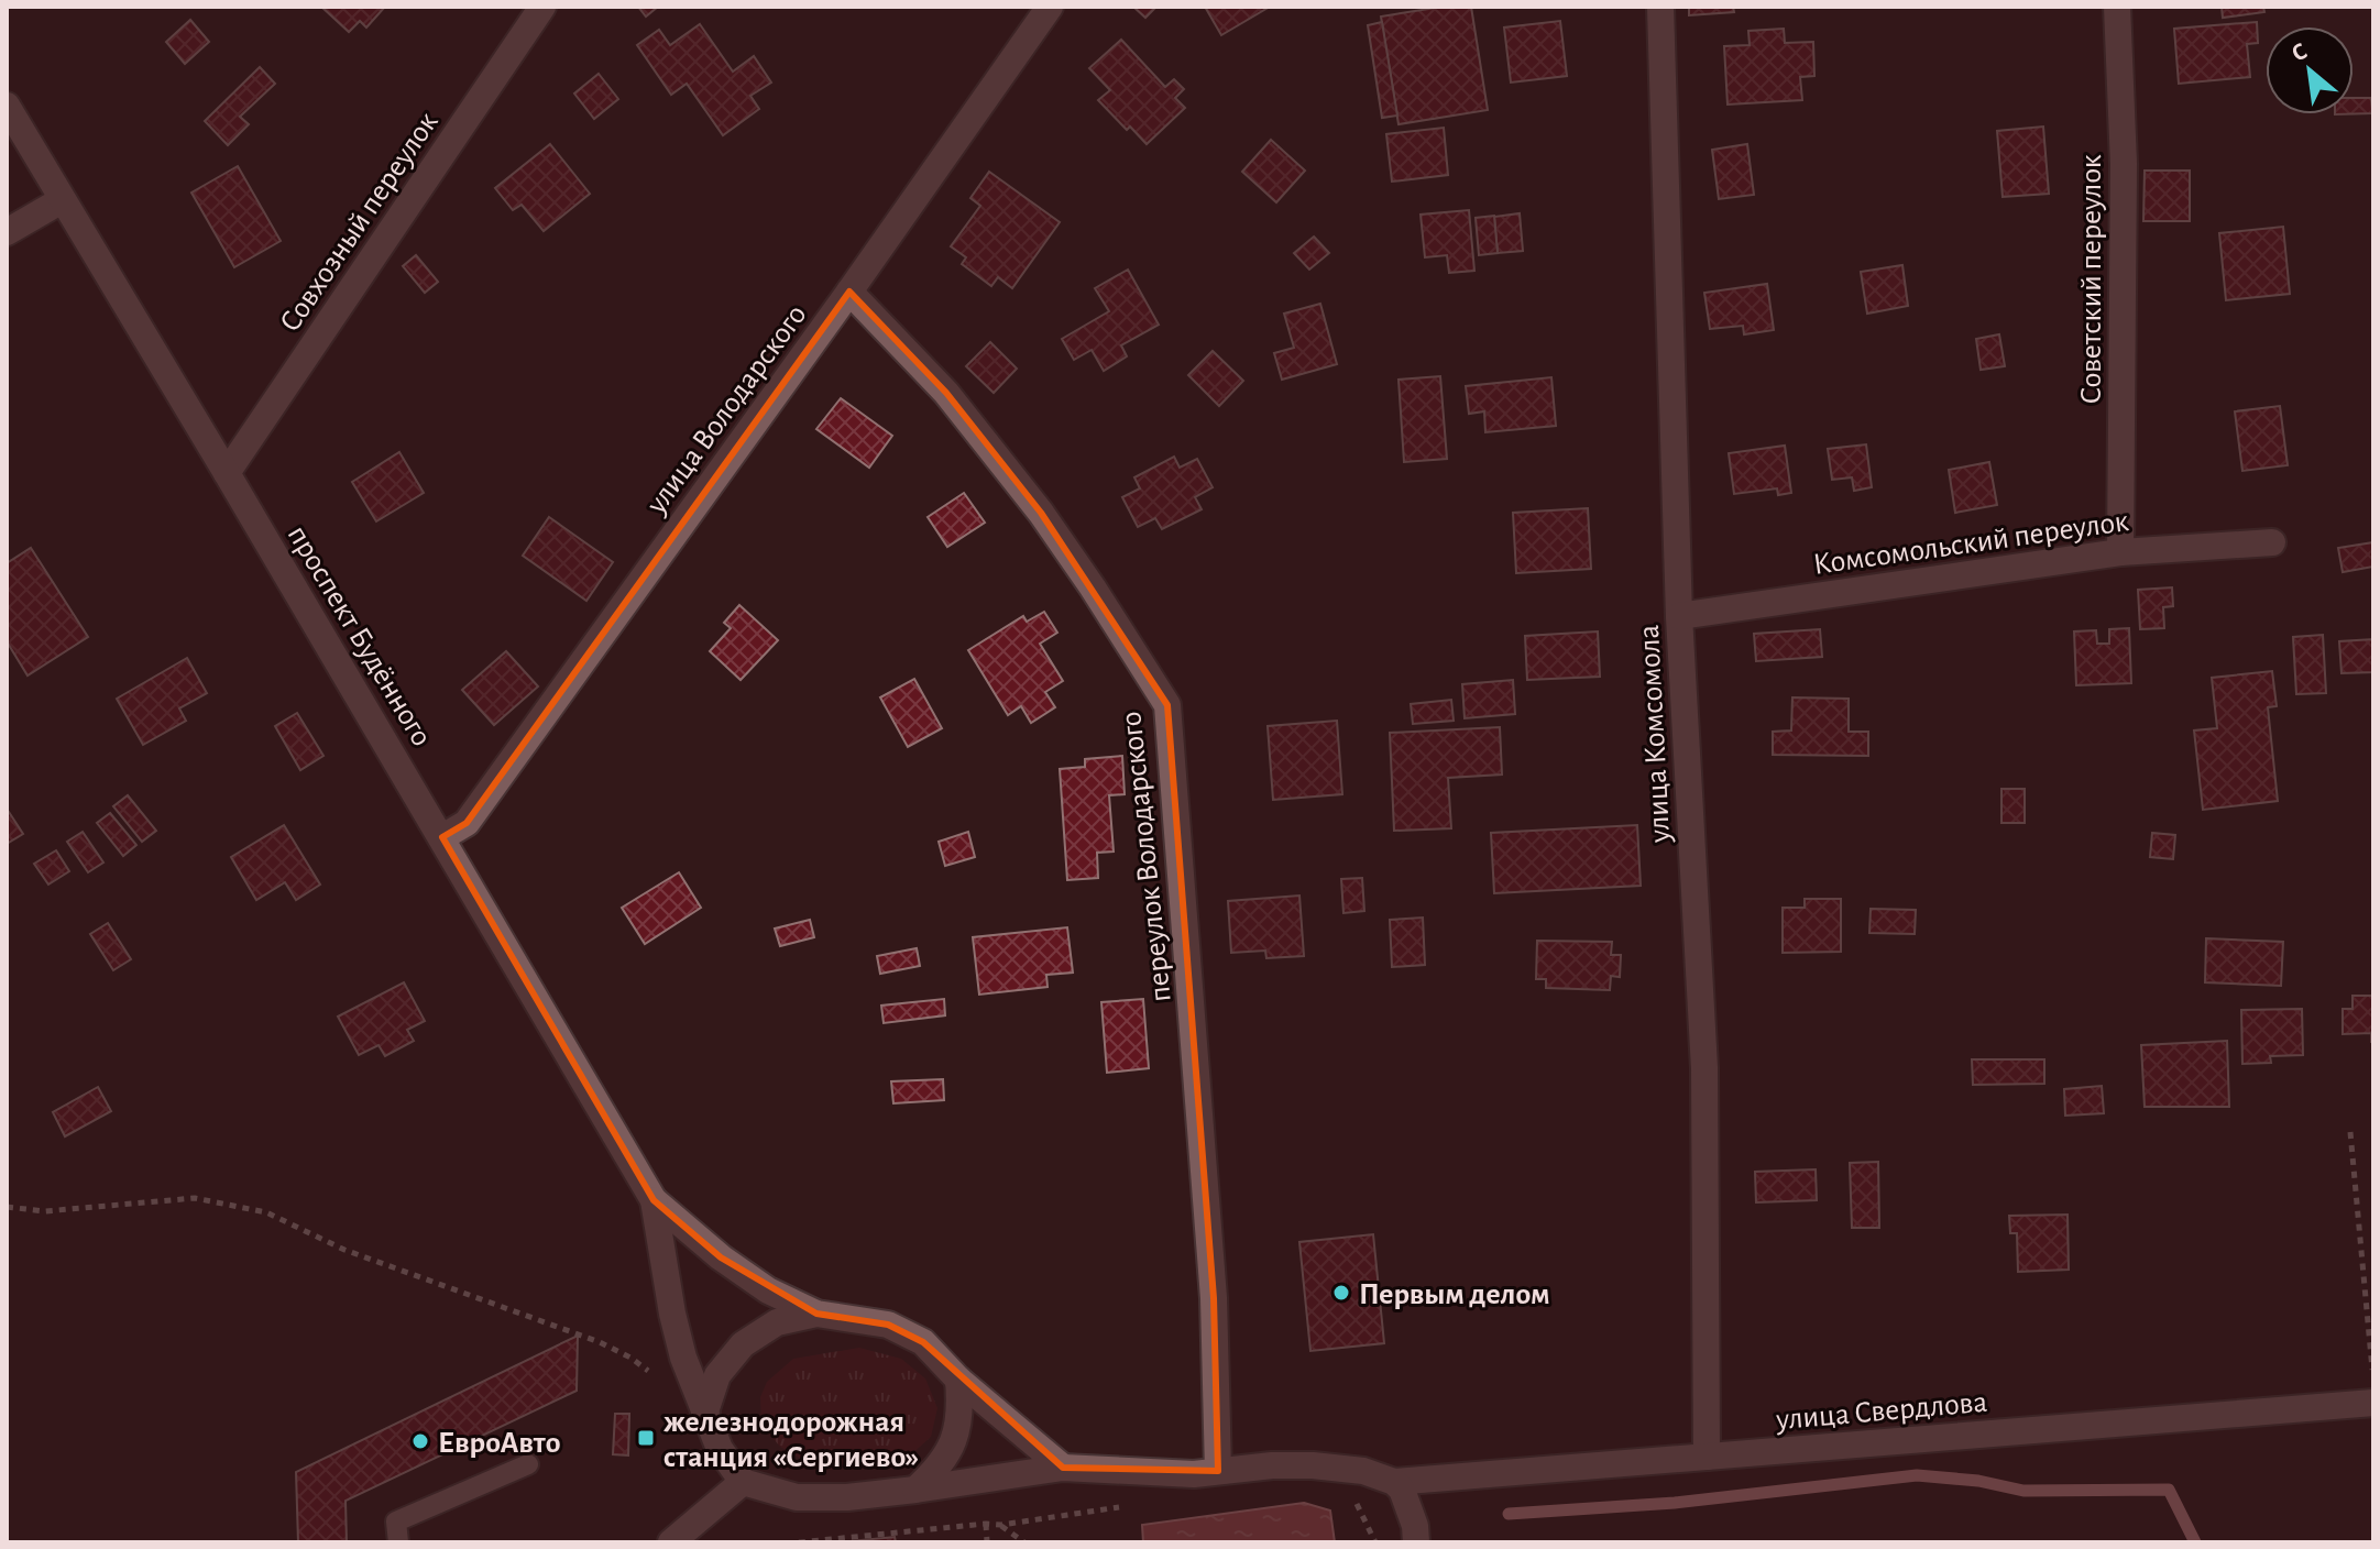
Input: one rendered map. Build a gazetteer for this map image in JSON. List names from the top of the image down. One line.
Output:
{"streets":{"street":["Совхозный переулок","Советский переулок","улица Володарского","Комсомольский переулок","проспект Будённого","улица Комсомола","переулок Володарского","улица Свердлова"]},"crossings":[["Совхозный переулок","проспект Будённого"],["Советский переулок","Комсомольский переулок"],["улица Володарского","проспект Будённого"],["улица Володарского","переулок Володарского"],["Комсомольский переулок","улица Комсомола"],["улица Комсомола","улица Свердлова"]],"places":{"other":["Первым делом","ЕвроАвто"],"transit":["железнодорожная станция «Сергиево»"]},"north":"top left"}
